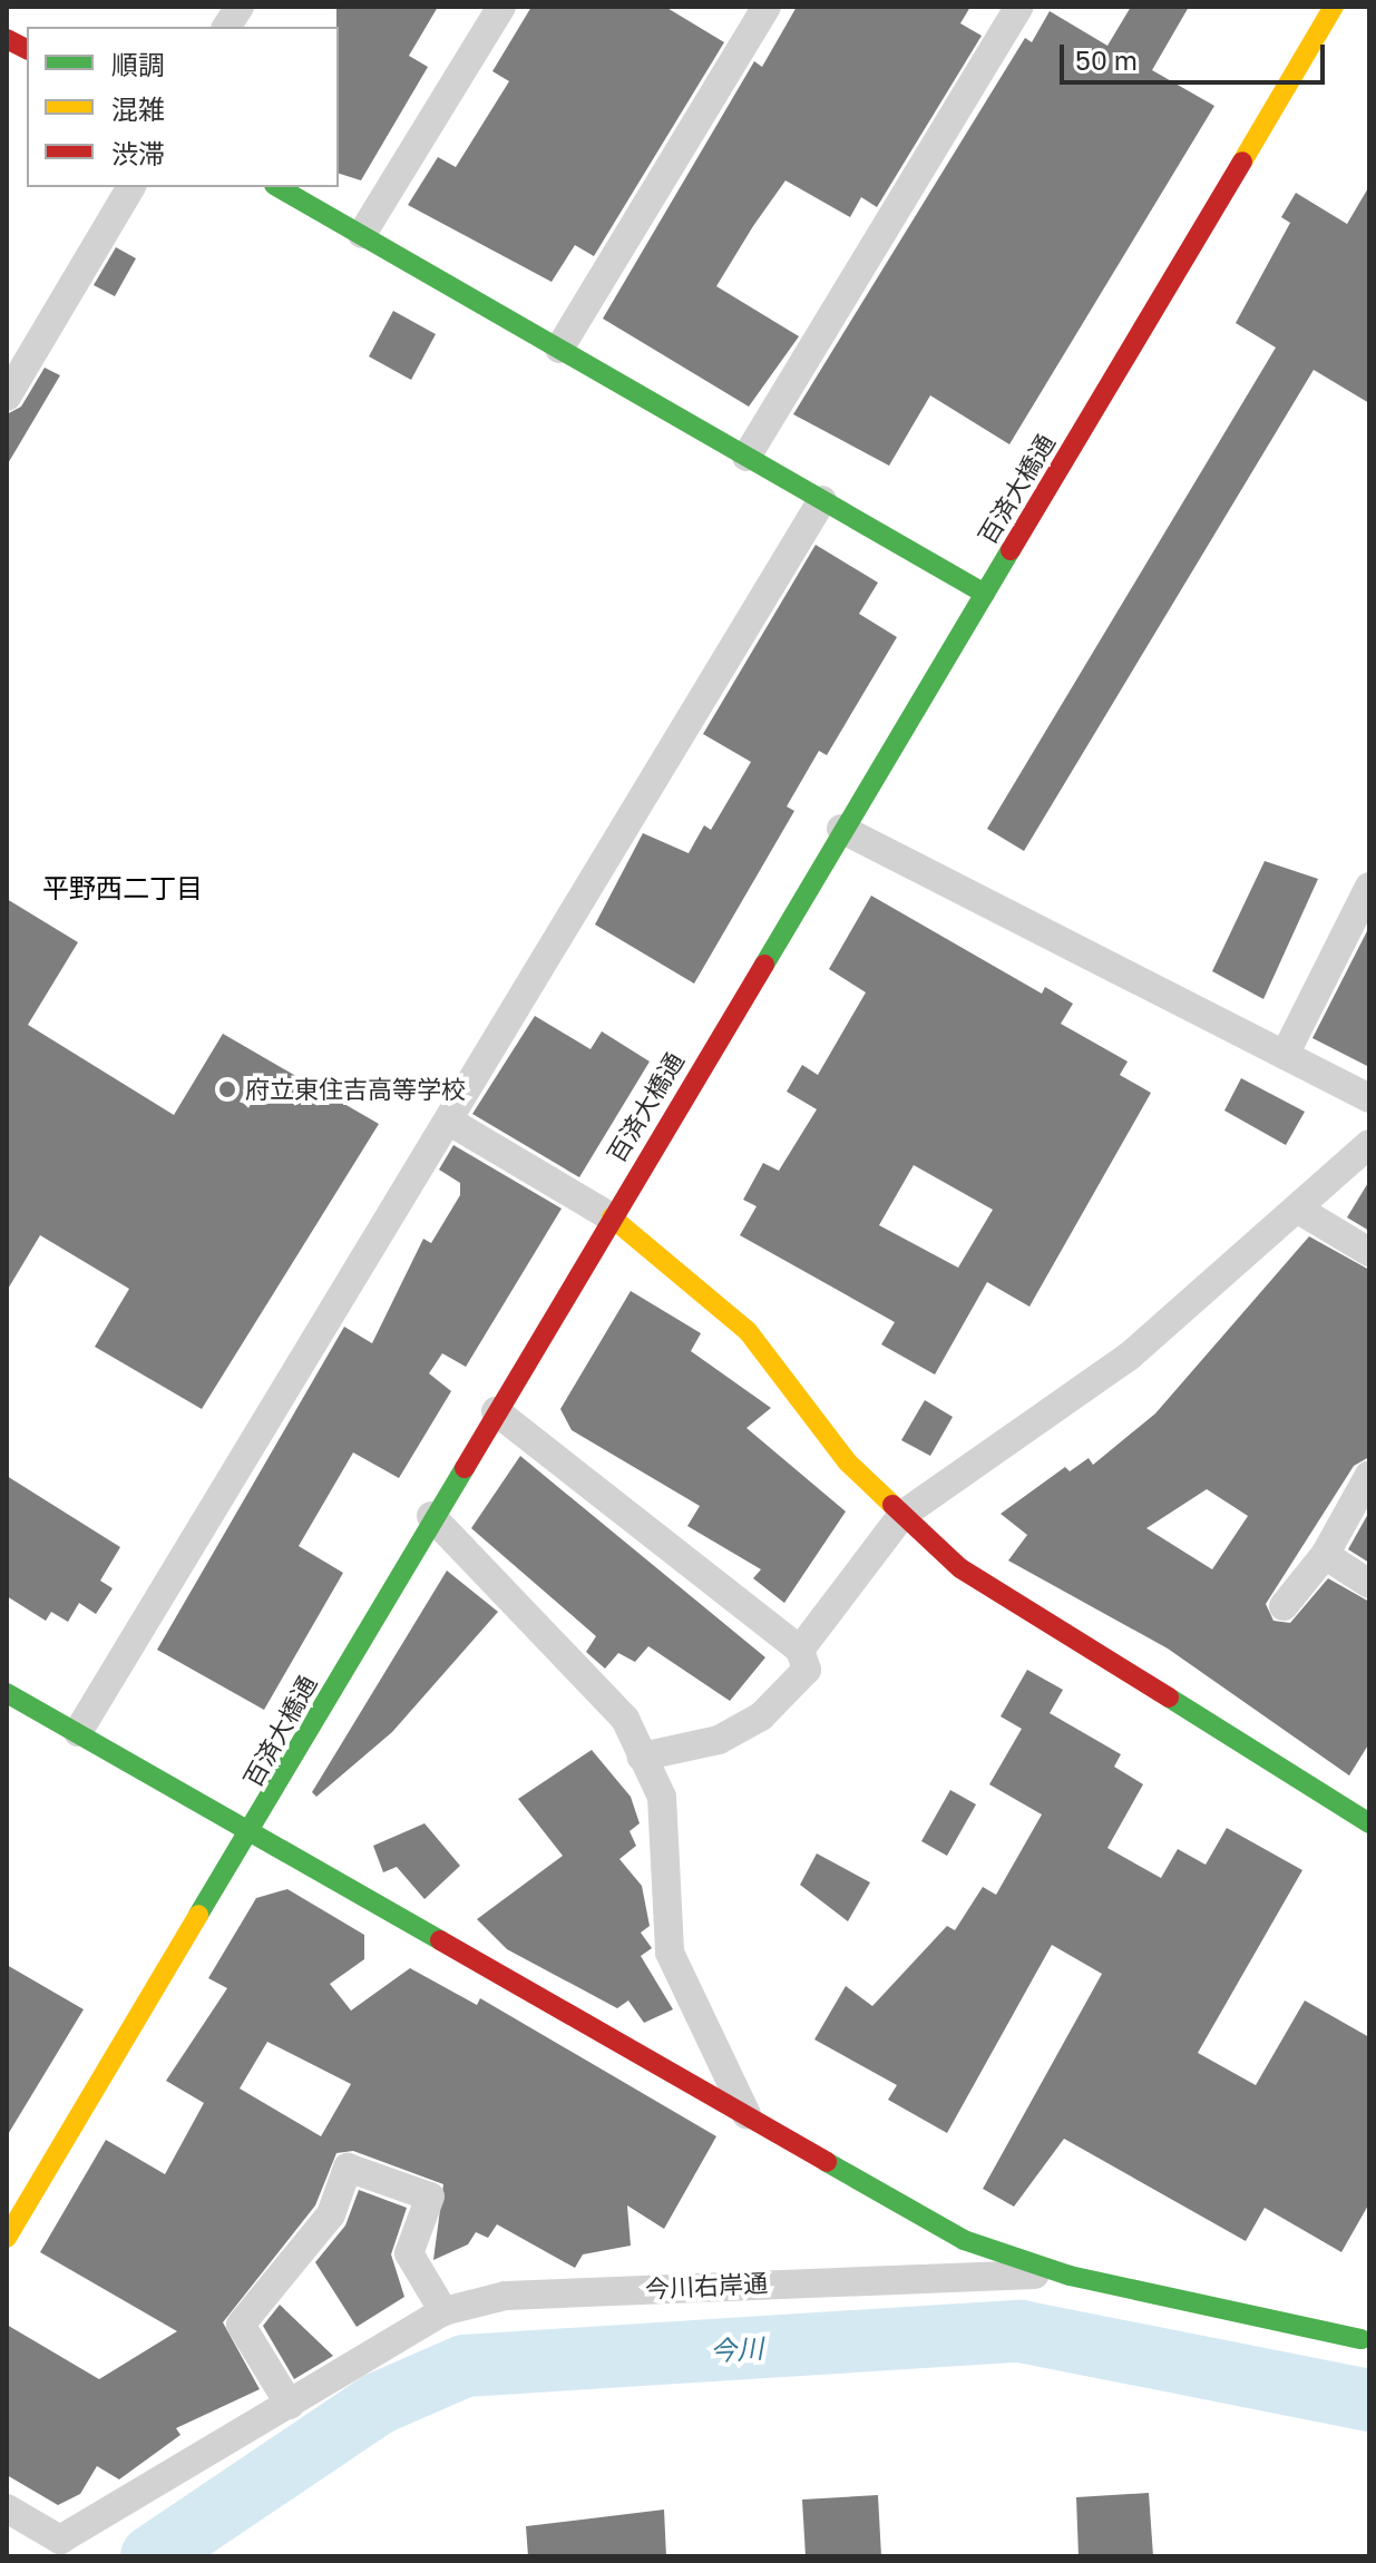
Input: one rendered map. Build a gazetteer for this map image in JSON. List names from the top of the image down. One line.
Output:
{"streets":{"street":["百済大橋通","今川右岸通"]},"districts":["平野西二丁目"],"water":["今川"],"places":["府立東住吉高等学校"],"legend":["順調","混雑","渋滞"],"scale_bar":"50 m"}
